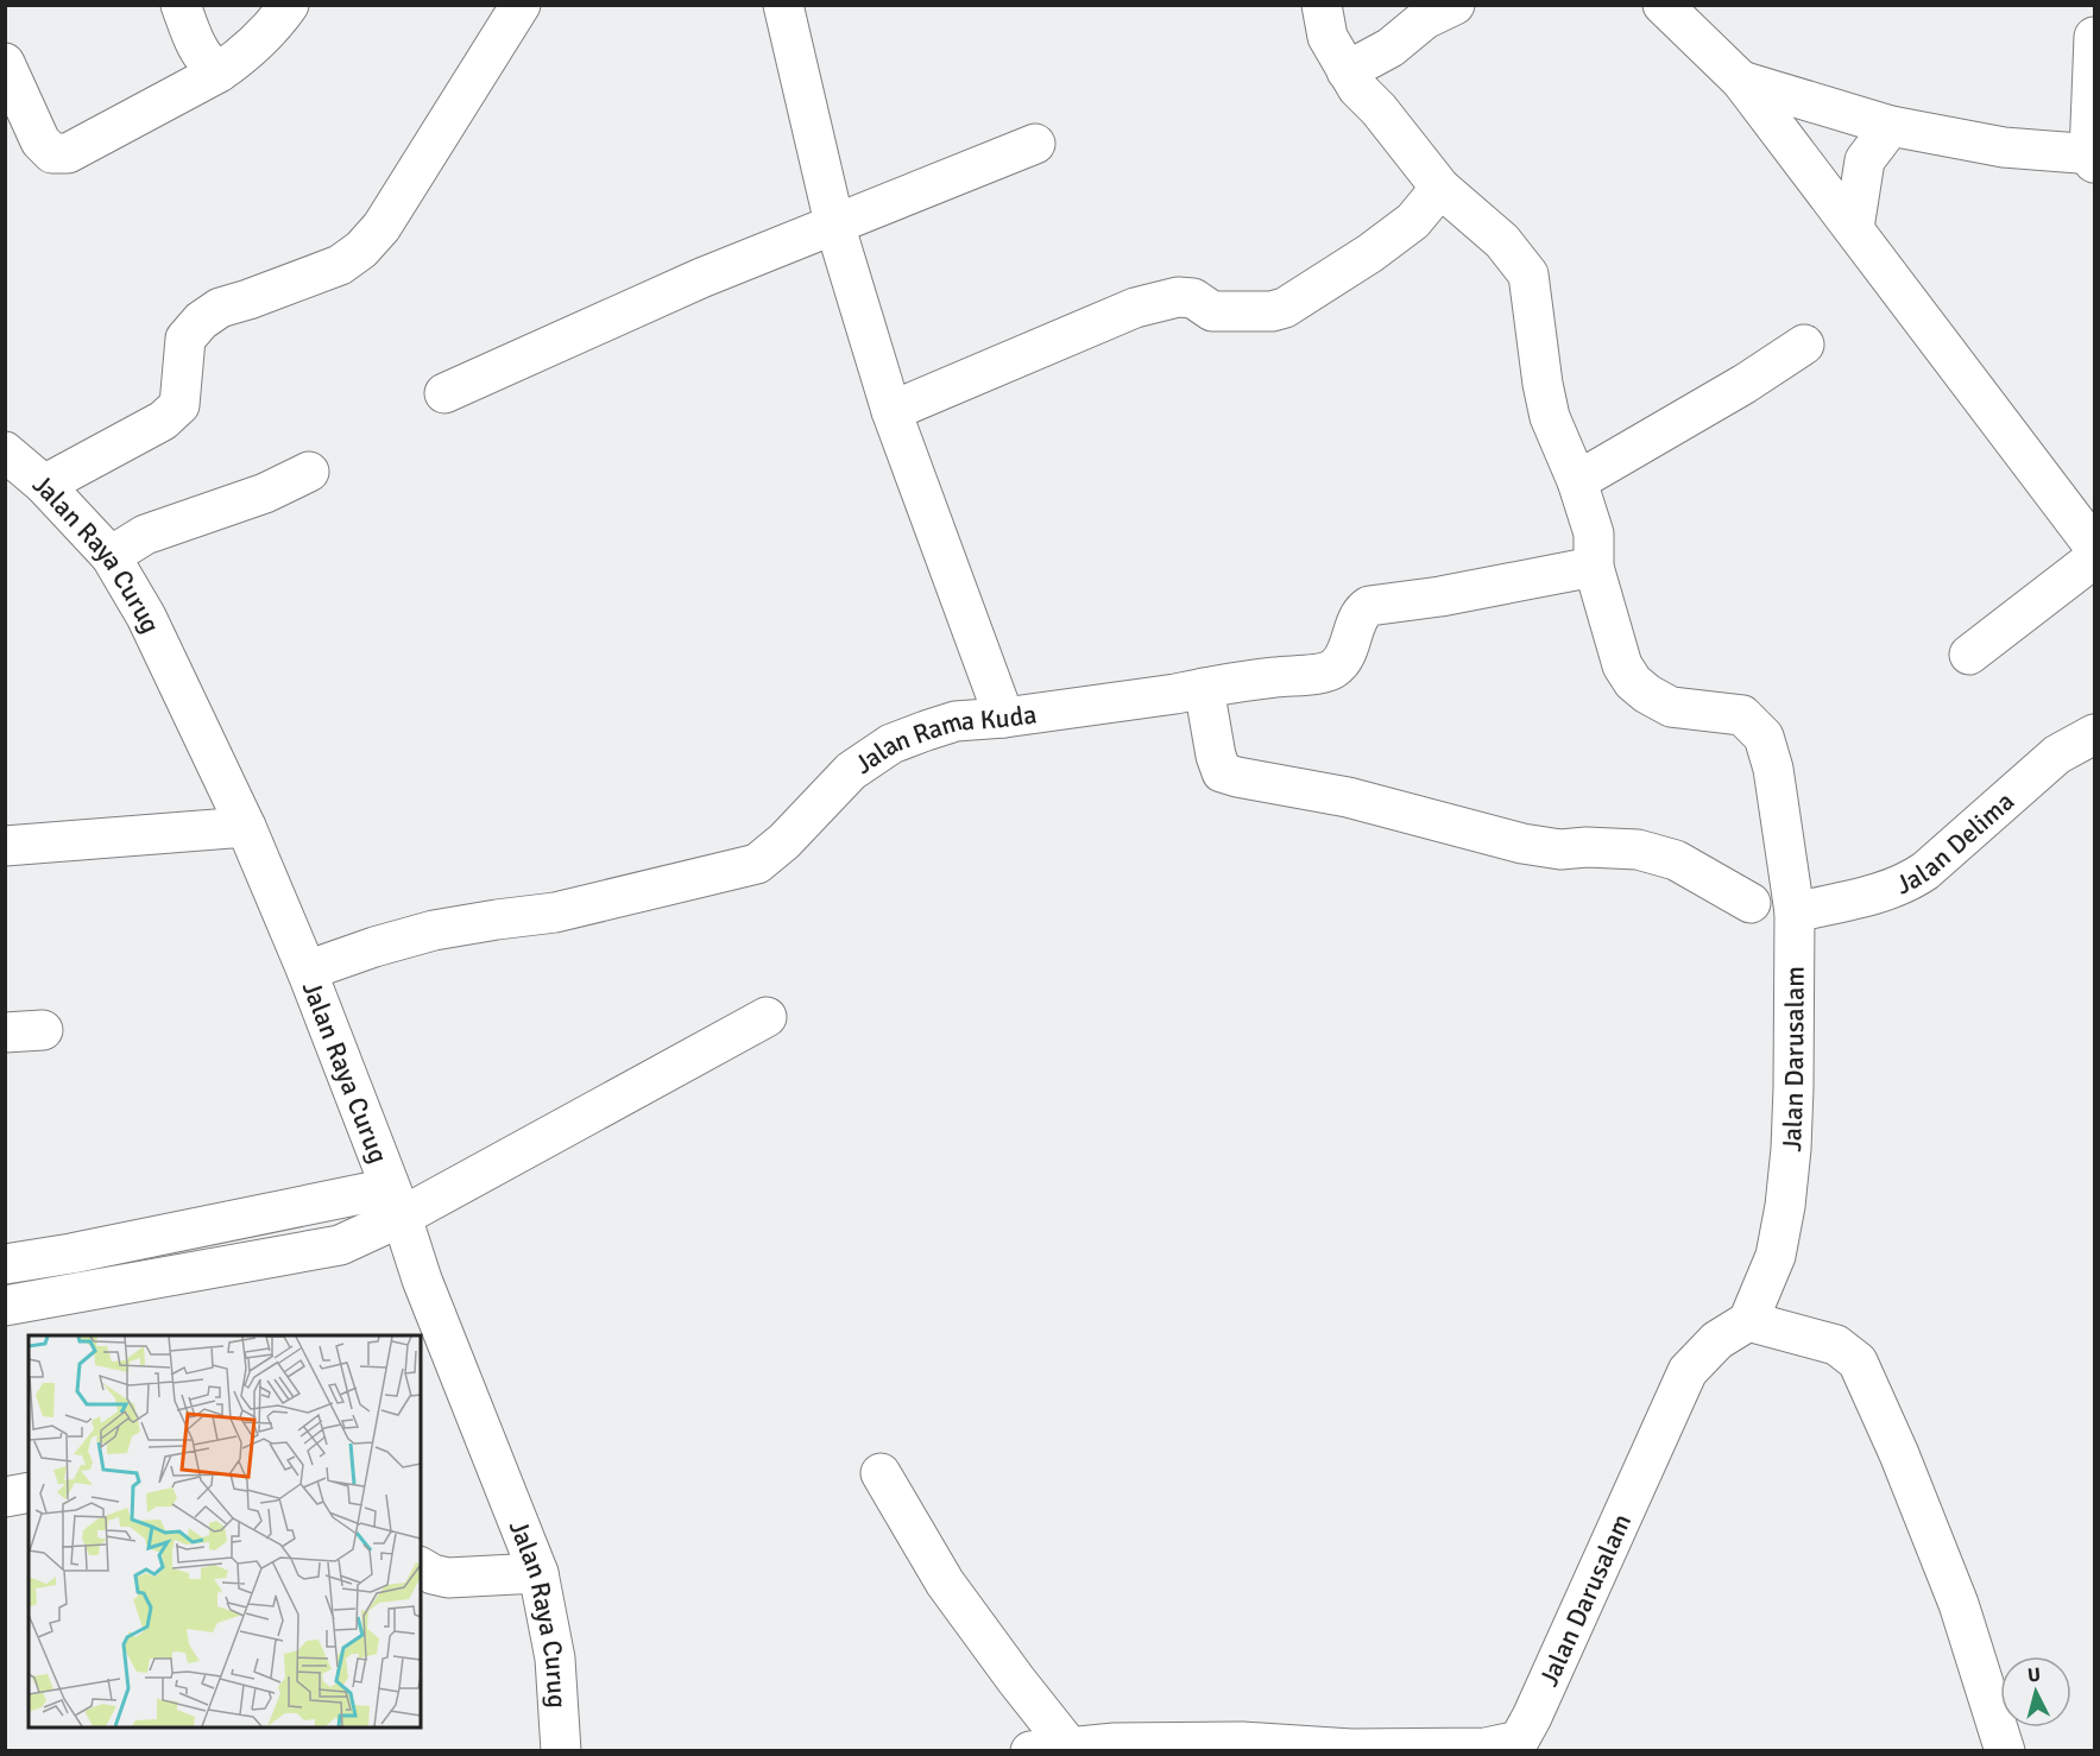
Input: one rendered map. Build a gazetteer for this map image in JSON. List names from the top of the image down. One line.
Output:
{"streets":{"street":["Jalan Raya Curug","Jalan Rama Kuda","Jalan Delima","Jalan Darusalam"]},"crossings":[["Jalan Raya Curug","Jalan Rama Kuda"],["Jalan Rama Kuda","Jalan Darusalam"],["Jalan Delima","Jalan Darusalam"]],"north":"top"}
